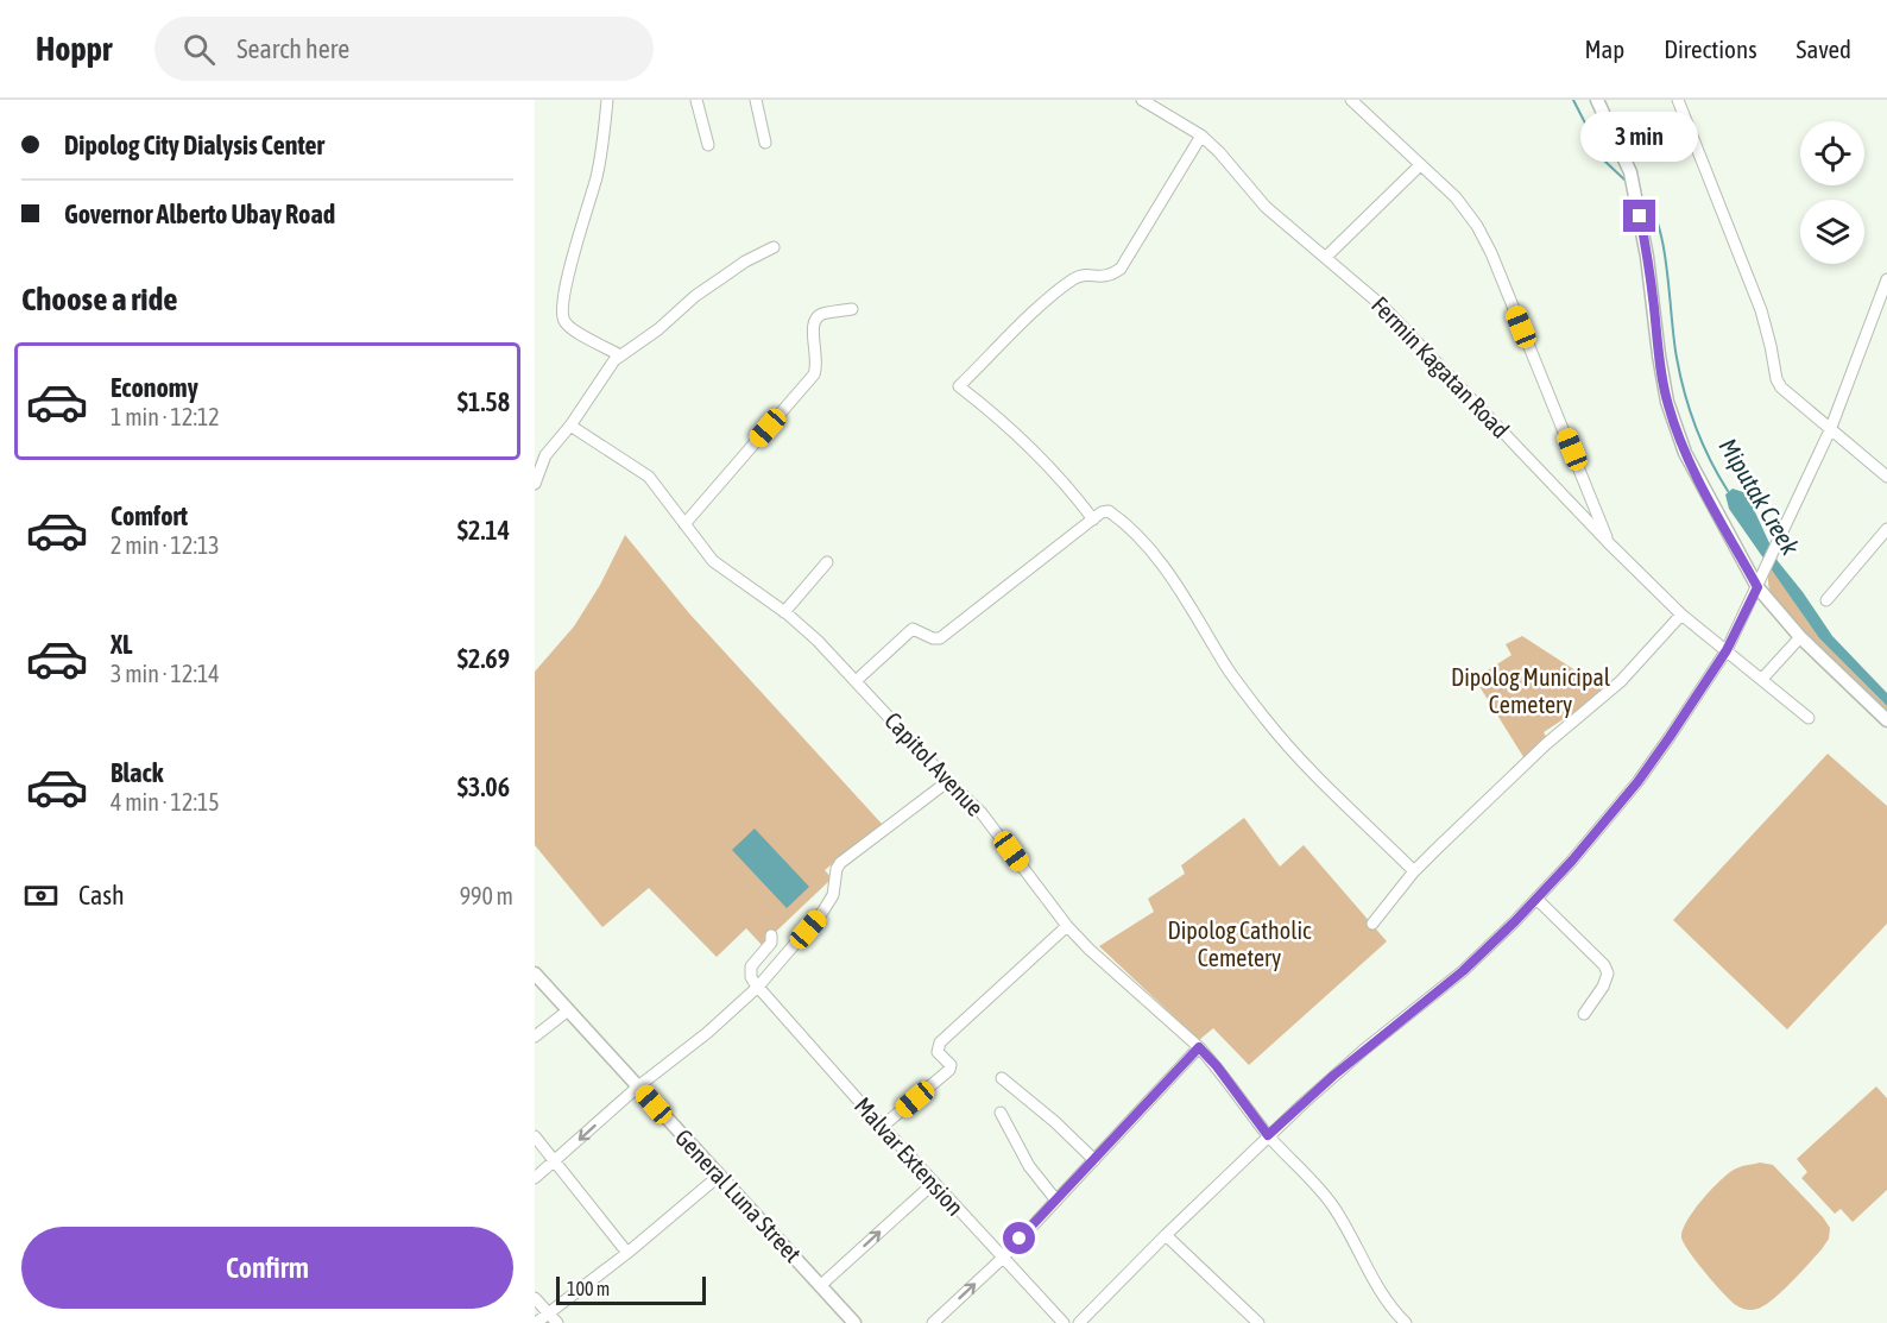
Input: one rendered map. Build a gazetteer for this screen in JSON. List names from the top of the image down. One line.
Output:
{"streets":{"main road":["General Luna Street"],"street":["Fermin Kagatan Road","Capitol Avenue","Malvar Extension"]},"water":["Miputak Creek"],"parks":["Dipolog Municipal Cemetery","Dipolog Catholic Cemetery"],"scale_bar":"100 m","page":{"header":"Hoppr","search":"Search here","nav":["Map","Directions","Saved"],"banner":["Dipolog City Dialysis Center","Governor Alberto Ubay Road"],"bubble":"3 min","heading":"Choose a ride","list":[{"name":"Economy","note":"1 min · 12:12","value":"$1.58"},{"name":"Comfort","note":"2 min · 12:13","value":"$2.14"},{"name":"XL","note":"3 min · 12:14","value":"$2.69"},{"name":"Black","note":"4 min · 12:15","value":"$3.06"}],"pay":["Cash","990 m"],"buttons":"Confirm","scale":"100 m"}}
